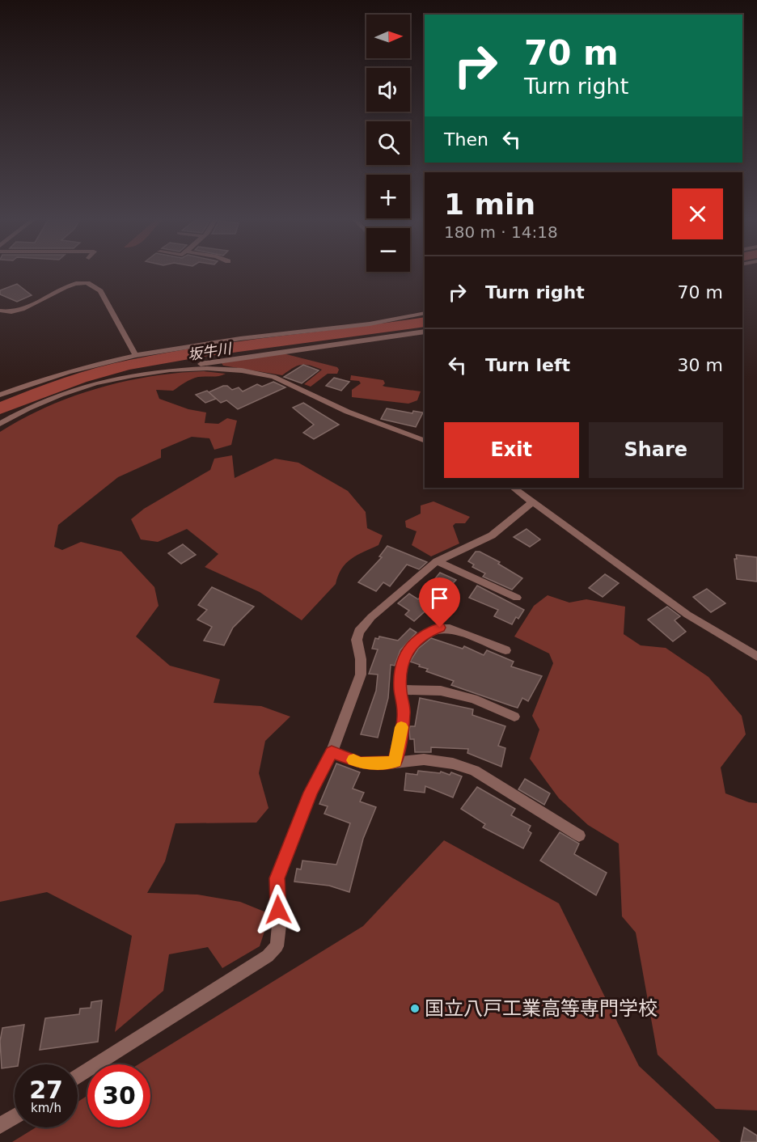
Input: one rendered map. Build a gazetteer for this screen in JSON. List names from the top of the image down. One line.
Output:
{"water":["坂牛川"],"places":["国立八戸工業高等専門学校"],"north":"right","page":{"map_buttons":["+","−"],"turn":["70 m","Turn right"],"then":"Then","heading":["1 min","180 m · 14:18"],"list":[{"name":"Turn right","value":"70 m"},{"name":"Turn left","value":"30 m"}],"buttons":["Exit","Share"],"speed":"27 km/h","limit":"30"}}
